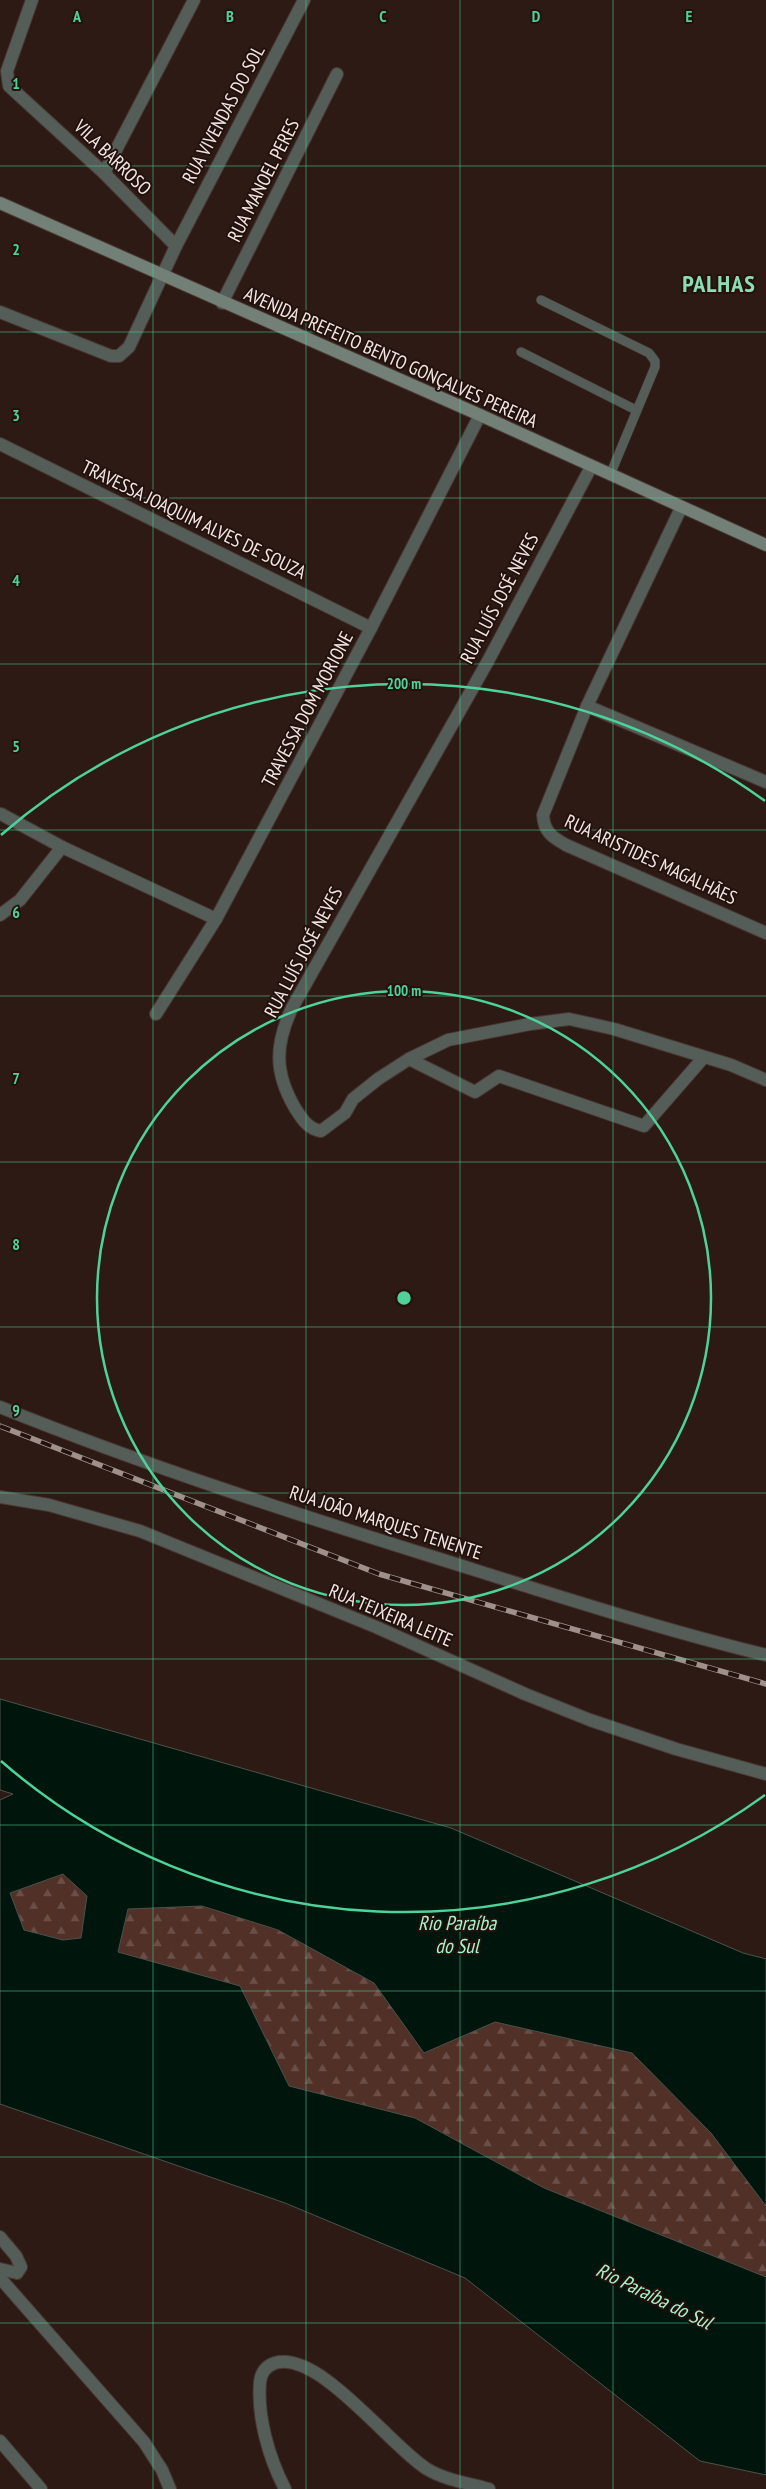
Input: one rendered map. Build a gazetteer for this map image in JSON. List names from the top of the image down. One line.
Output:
{"streets":{"street":["RUA VIVENDAS DO SOL","VILA BARROSO","RUA MANOEL PERES","AVENIDA PREFEITO BENTO GONÇALVES PEREIRA","TRAVESSA JOAQUIM ALVES DE SOUZA","RUA LUÍS JOSÉ NEVES","TRAVESSA DOM MORIONE","RUA ARISTIDES MAGALHÃES","RUA JOÃO MARQUES TENENTE","RUA TEIXEIRA LEITE"]},"crossings":[["RUA VIVENDAS DO SOL","VILA BARROSO"],["RUA MANOEL PERES","AVENIDA PREFEITO BENTO GONÇALVES PEREIRA"],["AVENIDA PREFEITO BENTO GONÇALVES PEREIRA","RUA LUÍS JOSÉ NEVES"],["AVENIDA PREFEITO BENTO GONÇALVES PEREIRA","TRAVESSA DOM MORIONE"],["TRAVESSA JOAQUIM ALVES DE SOUZA","TRAVESSA DOM MORIONE"]],"districts":["PALHAS"],"water":["Rio Paraíba do Sul"],"grid":{"columns":["A","B","C","D","E"],"rows":["1","2","3","4","5","6","7","8","9"]},"rings":["200 m","100 m"]}
